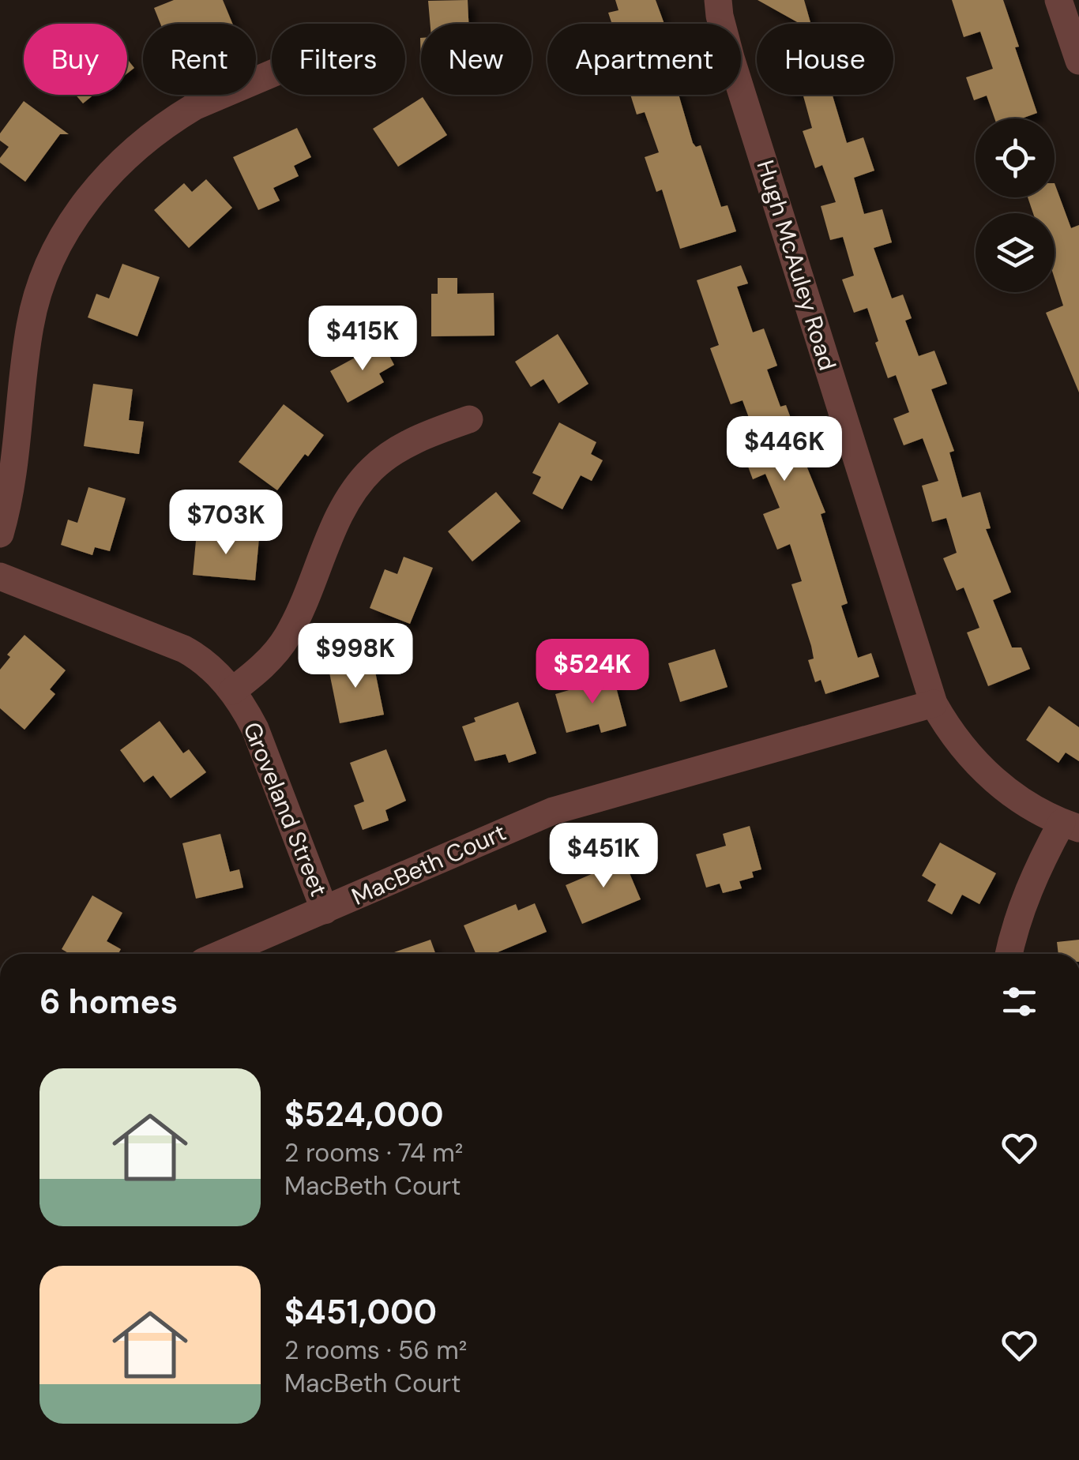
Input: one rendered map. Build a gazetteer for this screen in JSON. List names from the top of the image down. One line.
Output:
{"streets":{"street":["Hugh McAuley Road","Groveland Street","MacBeth Court"]},"crossings":[["Hugh McAuley Road","MacBeth Court"],["Groveland Street","MacBeth Court"]],"page":{"chip":["Buy","Rent","Filters","New","Apartment","House"],"price":["$415K","$446K","$703K","$998K","$524K","$451K"],"heading":"6 homes","list":[{"name":"$524,000","note":"2 rooms · 74 m² · MacBeth Court"},{"name":"$451,000","note":"2 rooms · 56 m² · MacBeth Court"}]}}
